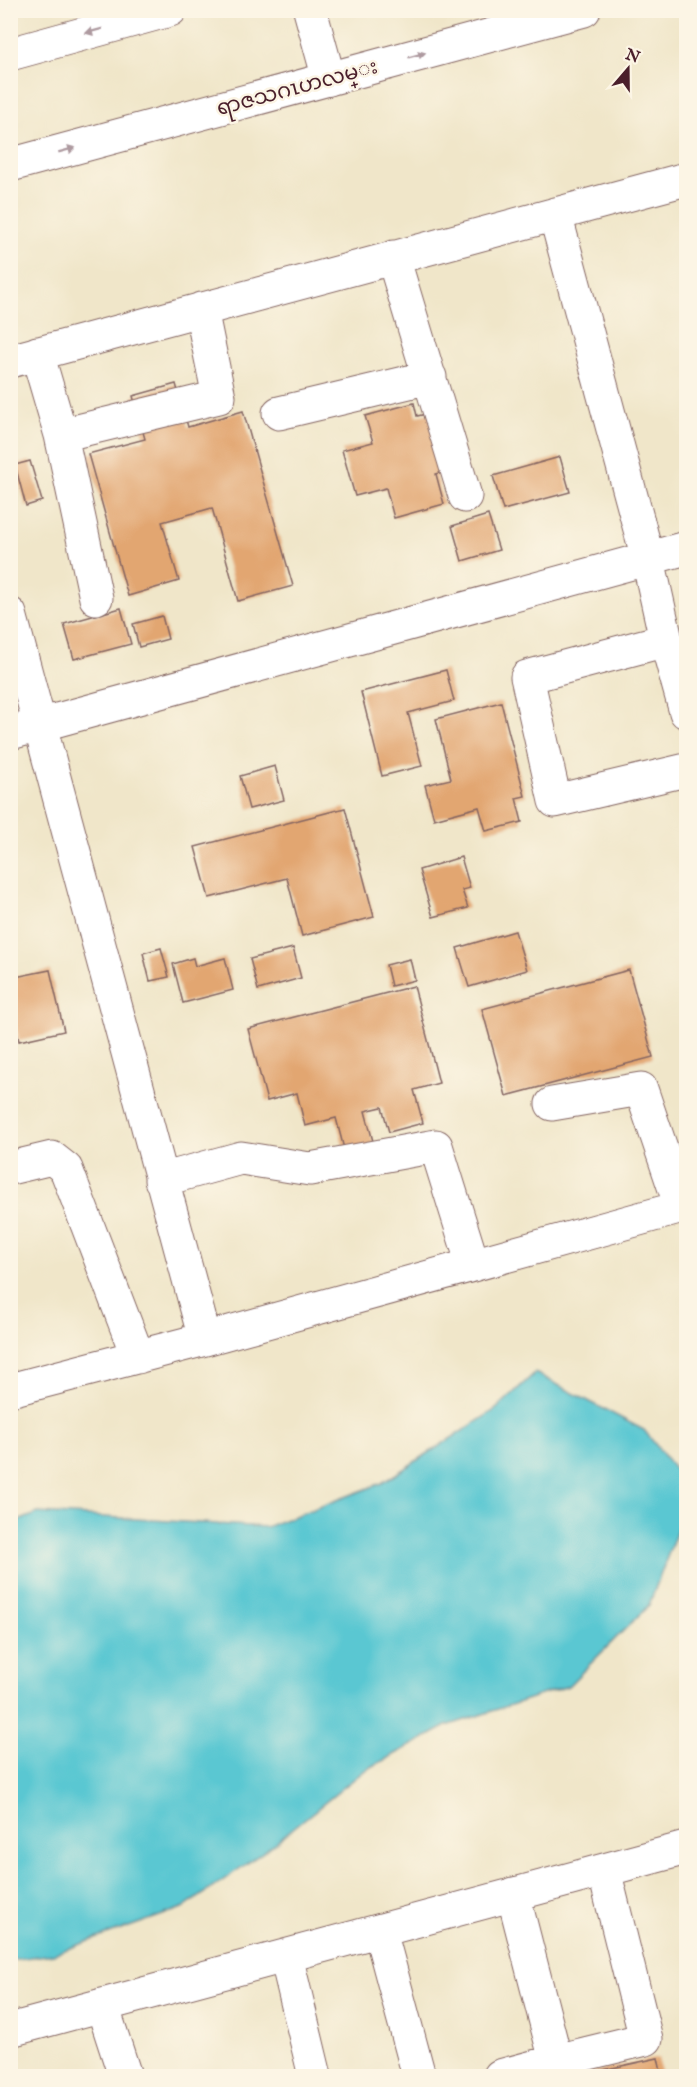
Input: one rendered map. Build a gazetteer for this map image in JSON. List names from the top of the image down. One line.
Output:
{"streets":{"street":["ရာဇသဂၤဟလမ္း"]},"north":"top"}
